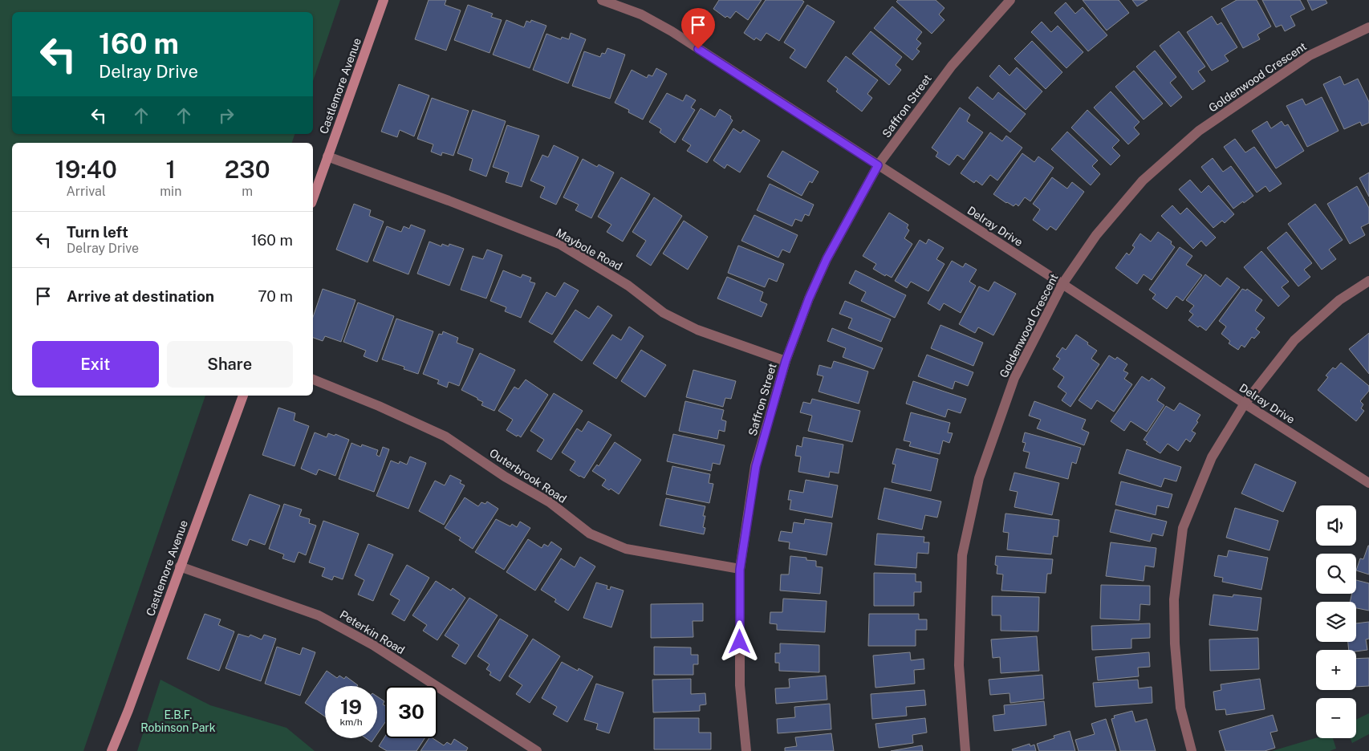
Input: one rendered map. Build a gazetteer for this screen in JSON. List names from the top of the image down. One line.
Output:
{"streets":{"street":["Goldenwood Crescent","Castlemore Avenue","Saffron Street","Delray Drive","Maybole Road","Outerbrook Road","Peterkin Road"]},"crossings":[["Goldenwood Crescent","Delray Drive"],["Castlemore Avenue","Maybole Road"],["Castlemore Avenue","Peterkin Road"],["Saffron Street","Delray Drive"],["Saffron Street","Maybole Road"],["Saffron Street","Outerbrook Road"]],"parks":["E.B.F. Robinson Park"],"page":{"turn":["160 m","Delray Drive"],"eta":["19:40","Arrival","1","min","230","m"],"list":[{"name":"Turn left","note":"Delray Drive","value":"160 m"},{"name":"Arrive at destination","value":"70 m"}],"buttons":["Exit","Share"],"map_buttons":["+","−"],"speed":"19 km/h","limit":"30"}}
